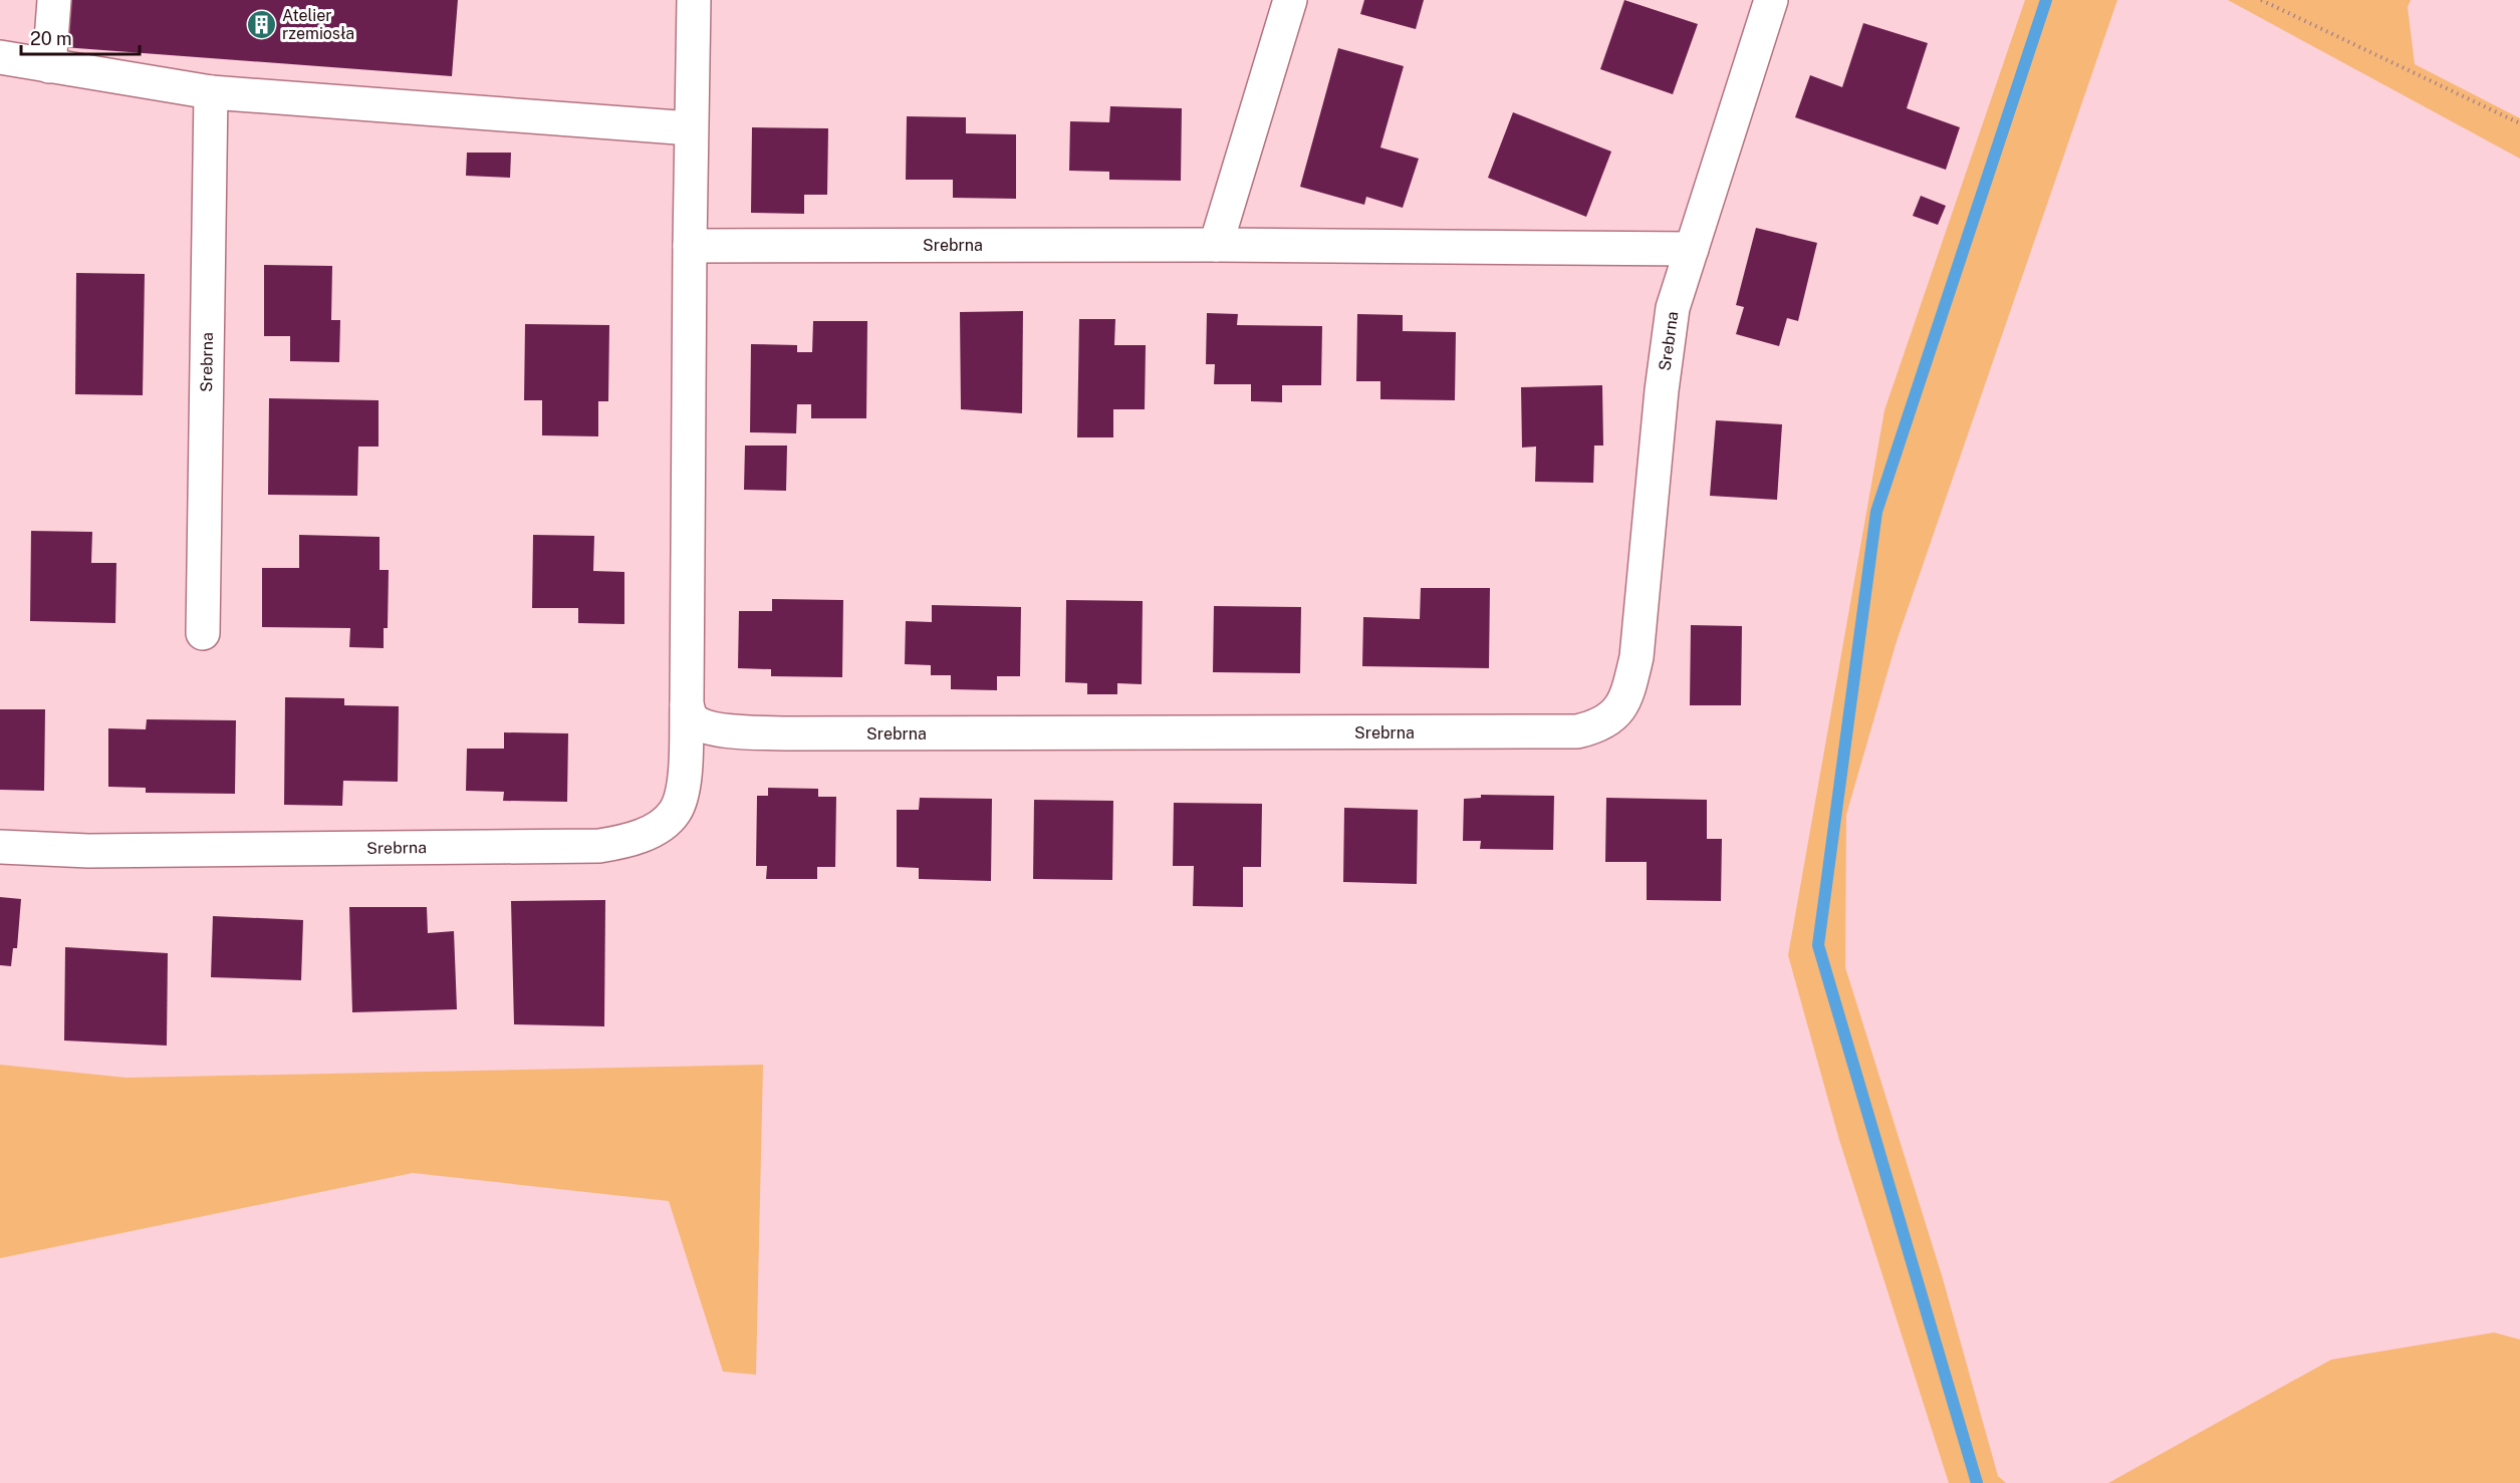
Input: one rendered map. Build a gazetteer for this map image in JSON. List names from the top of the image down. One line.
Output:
{"streets":{"street":["Srebrna"]},"places":{"building":["Atelier rzemiosła"]},"scale_bar":"20 m"}
